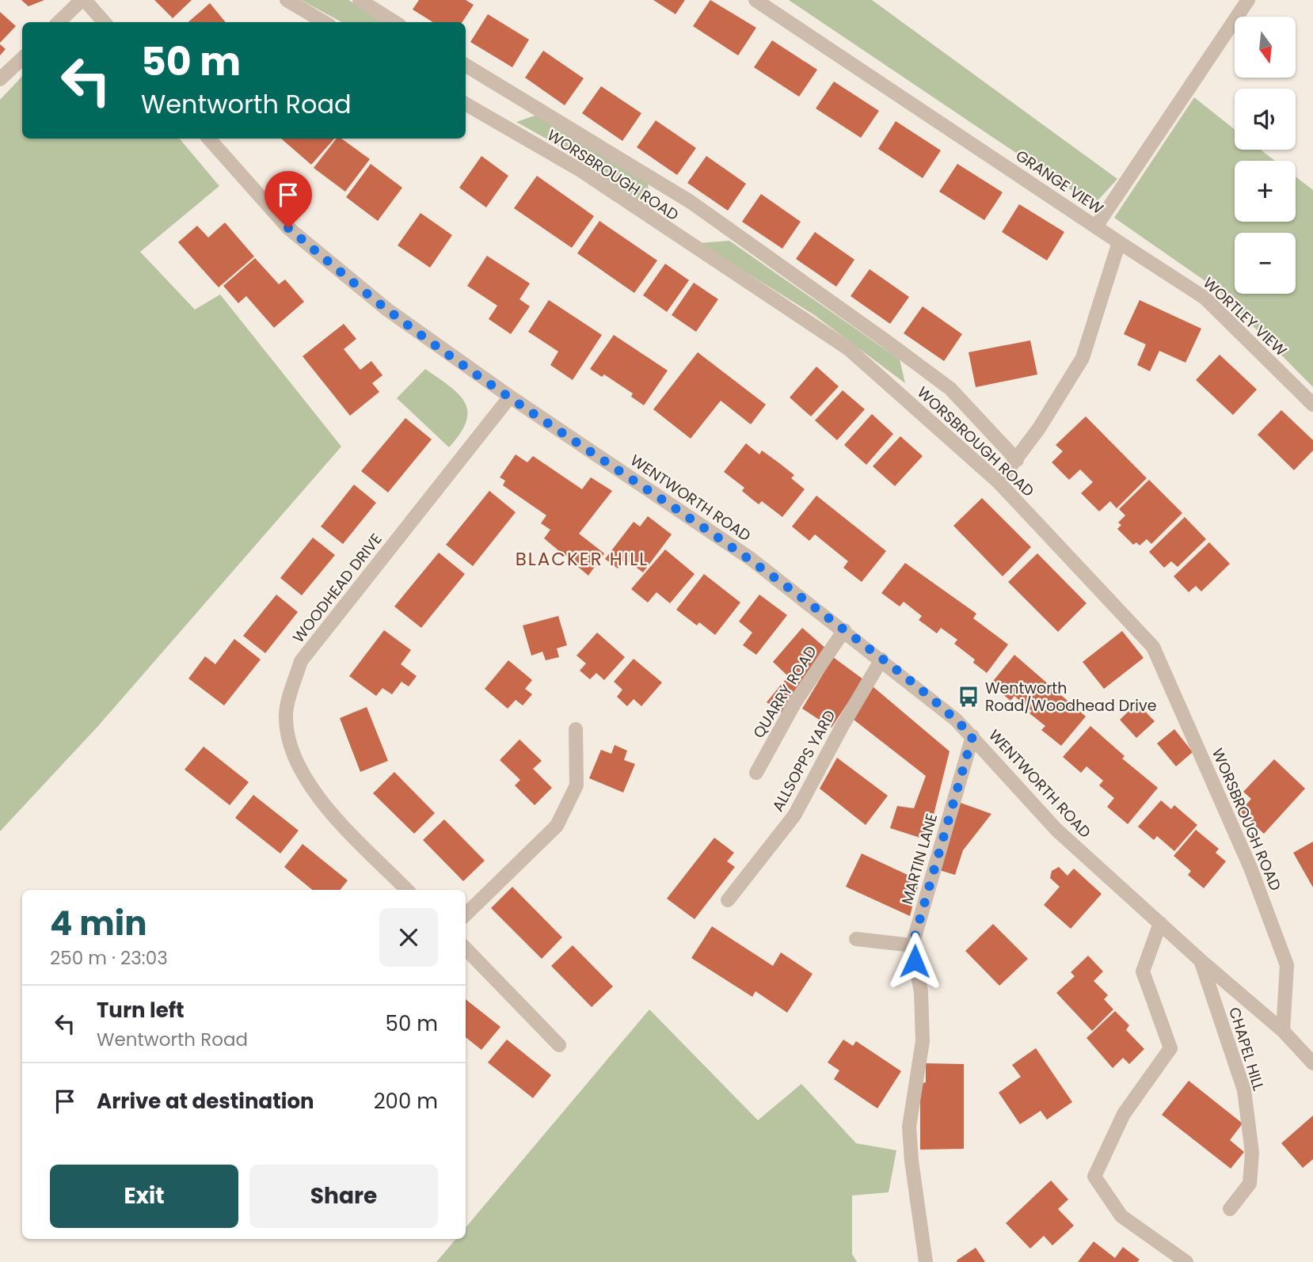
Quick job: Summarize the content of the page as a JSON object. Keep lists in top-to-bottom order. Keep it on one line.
{"streets":{"street":["WORSBROUGH ROAD","GRANGE VIEW","WORTLEY VIEW","WENTWORTH ROAD","WOODHEAD DRIVE","QUARRY ROAD","ALLSOPPS YARD","MARTIN LANE","CHAPEL HILL"]},"crossings":[["WORSBROUGH ROAD","WENTWORTH ROAD"],["GRANGE VIEW","WORTLEY VIEW"],["WENTWORTH ROAD","WOODHEAD DRIVE"],["WENTWORTH ROAD","QUARRY ROAD"],["WENTWORTH ROAD","ALLSOPPS YARD"],["WENTWORTH ROAD","MARTIN LANE"],["WENTWORTH ROAD","CHAPEL HILL"]],"districts":["BLACKER HILL"],"places":{"bus stop":["Wentworth Road/Woodhead Drive"]},"north":"bottom","page":{"map_buttons":["+","−"],"turn":["50 m","Wentworth Road"],"heading":["4 min","250 m · 23:03"],"list":[{"name":"Turn left","note":"Wentworth Road","value":"50 m"},{"name":"Arrive at destination","value":"200 m"}],"buttons":["Exit","Share"]}}
